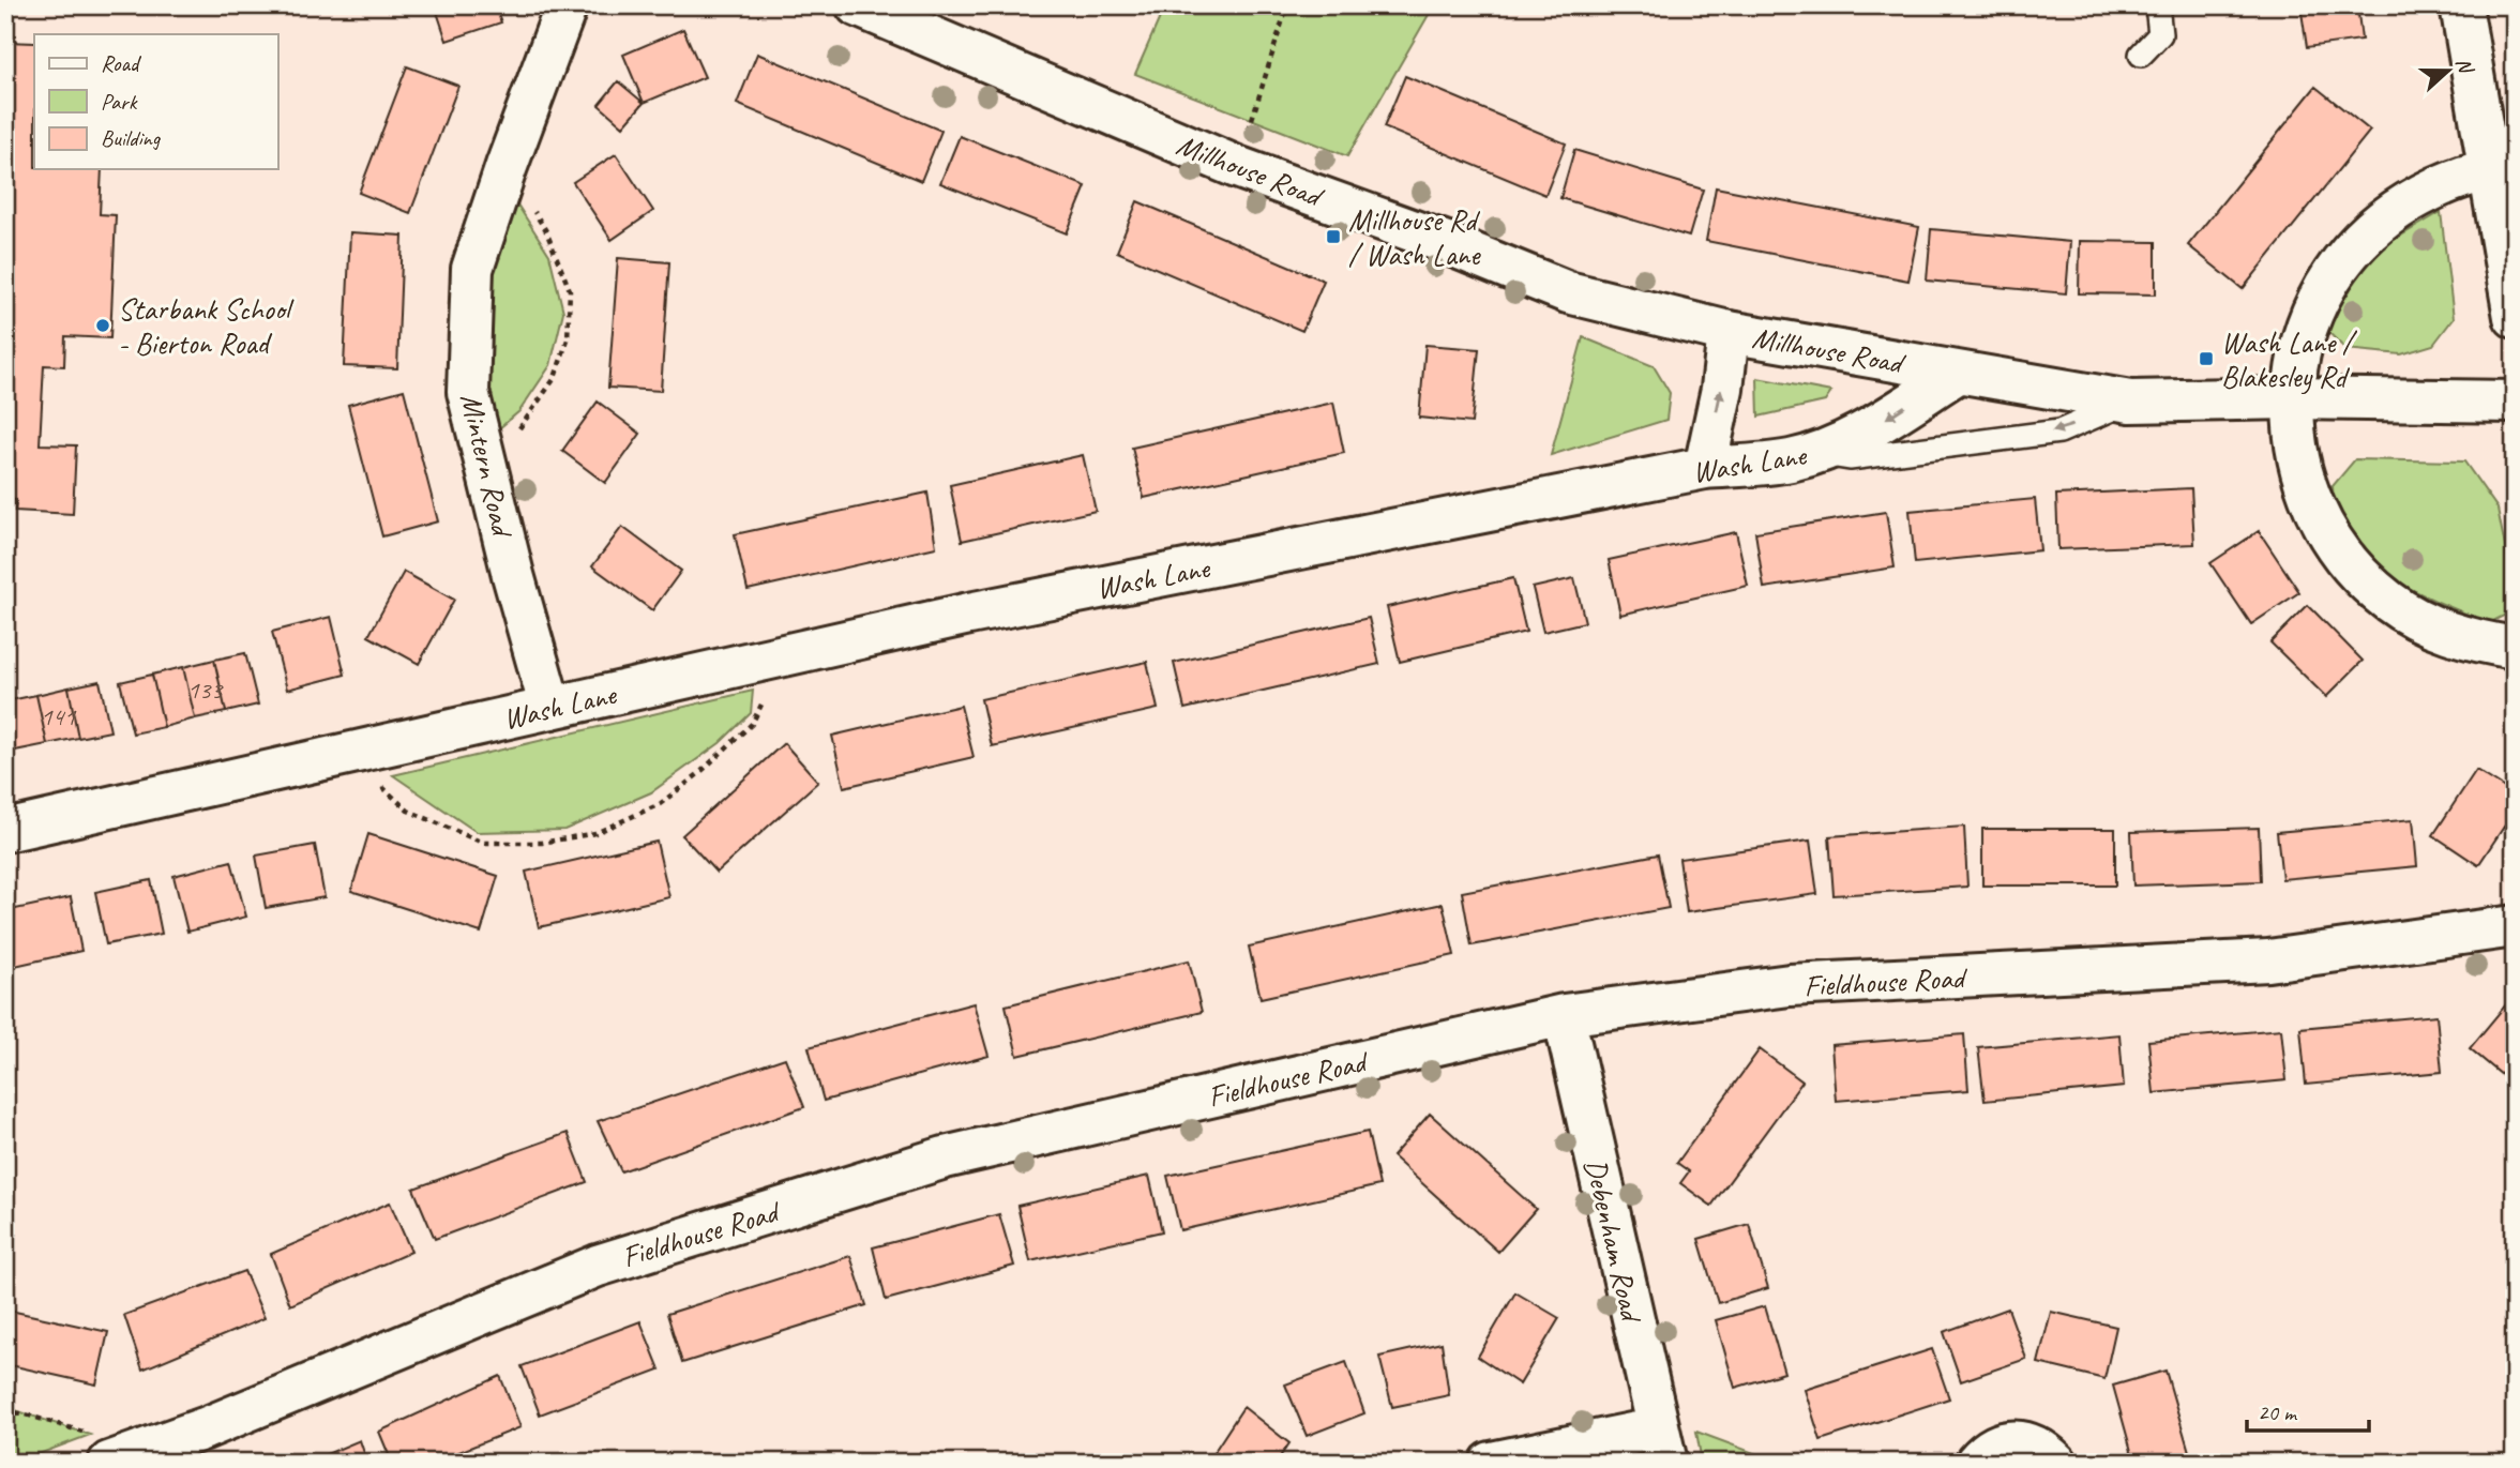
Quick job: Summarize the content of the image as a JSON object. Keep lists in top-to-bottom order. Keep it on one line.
{"streets":{"street":["Millhouse Road","Wash Lane","Mintern Road","Fieldhouse Road","Debenham Road"]},"crossings":[["Millhouse Road","Wash Lane"],["Wash Lane","Mintern Road"],["Fieldhouse Road","Debenham Road"]],"places":{"transit":["Millhouse Rd / Wash Lane","Wash Lane / Blakesley Rd"],"other":["Starbank School - Bierton Road"]},"house_numbers":["133","141"],"legend":["Road","Park","Building"],"scale_bar":"20 m","north":"right"}
